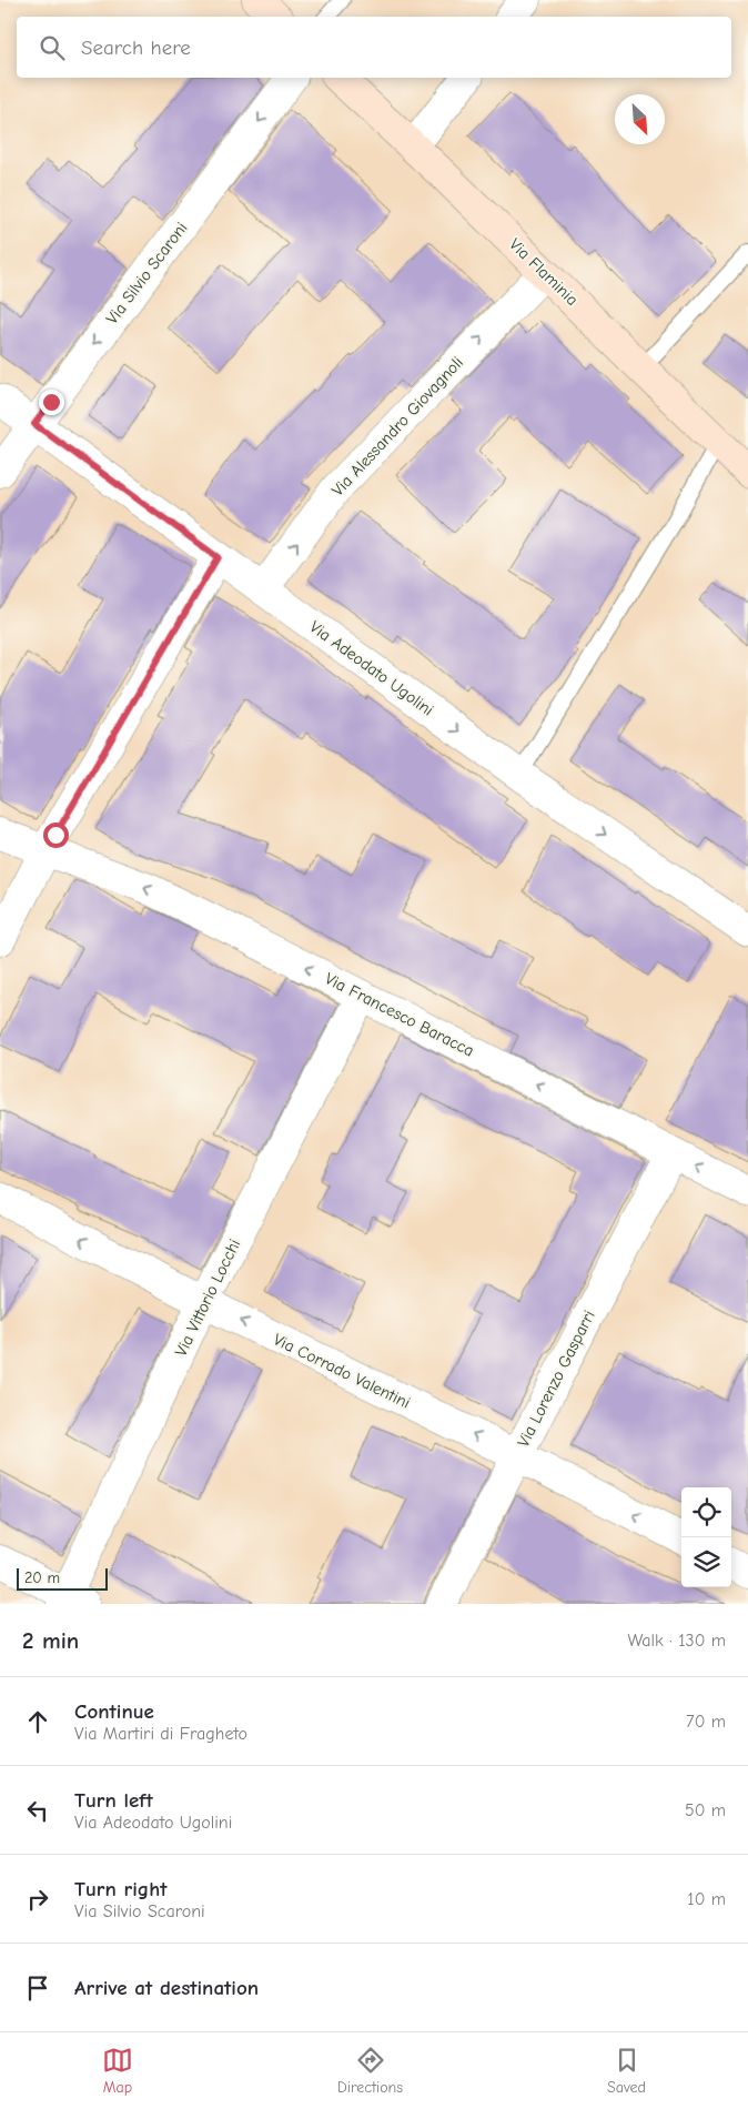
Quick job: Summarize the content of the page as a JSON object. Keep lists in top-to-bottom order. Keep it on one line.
{"streets":{"street":["Via Flaminia","Via Silvio Scaroni","Via Alessandro Giovagnoli","Via Adeodato Ugolini","Via Francesco Baracca","Via Vittorio Locchi","Via Corrado Valentini","Via Lorenzo Gasparri"]},"crossings":[["Via Flaminia","Via Alessandro Giovagnoli"],["Via Silvio Scaroni","Via Adeodato Ugolini"],["Via Alessandro Giovagnoli","Via Adeodato Ugolini"],["Via Francesco Baracca","Via Vittorio Locchi"],["Via Francesco Baracca","Via Lorenzo Gasparri"],["Via Vittorio Locchi","Via Corrado Valentini"],["Via Corrado Valentini","Via Lorenzo Gasparri"]],"one_way":["Via Silvio Scaroni","Via Alessandro Giovagnoli","Via Adeodato Ugolini","Via Francesco Baracca","Via Corrado Valentini"],"scale_bar":"20 m","north":"bottom right","page":{"search":"Search here","scale":"20 m","heading":["2 min","Walk · 130 m"],"list":[["Continue","Via Martiri di Fragheto","70 m"],["Turn left","Via Adeodato Ugolini","50 m"],["Turn right","Via Silvio Scaroni","10 m"],"Arrive at destination"],"nav":["Map","Directions","Saved"]}}
